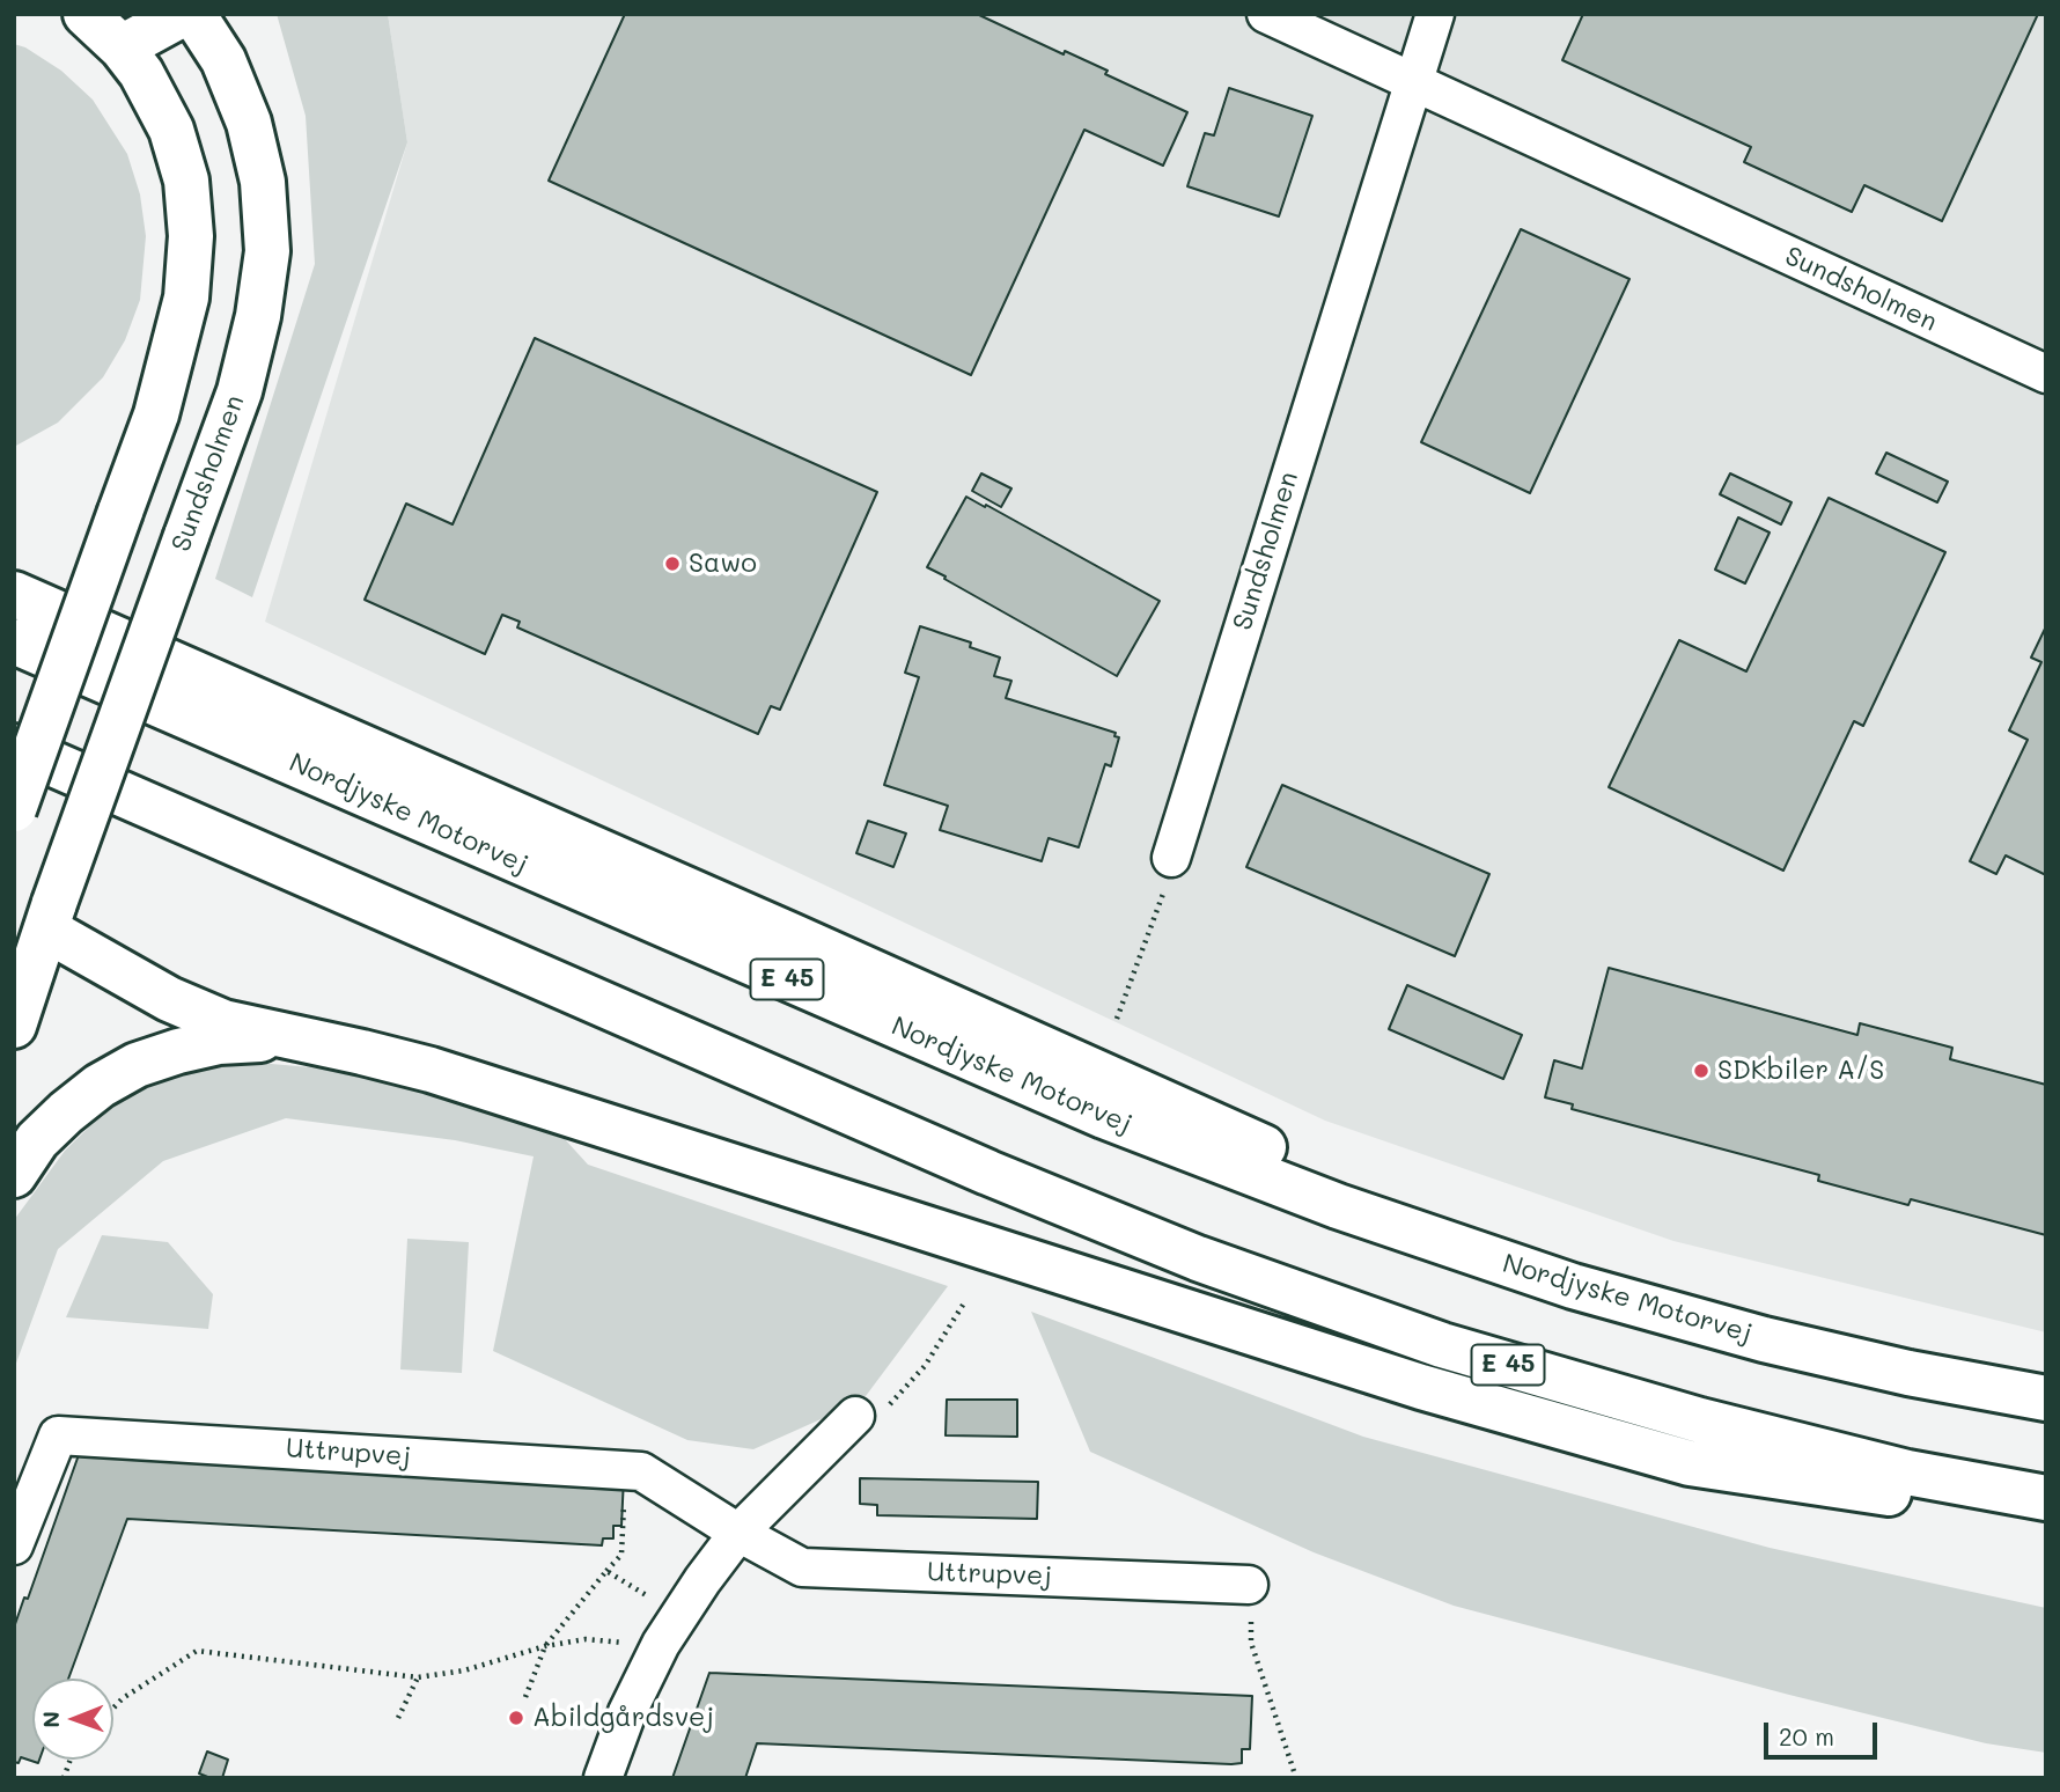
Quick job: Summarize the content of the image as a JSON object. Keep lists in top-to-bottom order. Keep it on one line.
{"streets":{"main road":["Sundsholmen","Nordjyske Motorvej","E 45"],"street":["Uttrupvej"]},"places":["Sawo","SDKbiler A/S","Abildgårdsvej"],"scale_bar":"20 m","north":"left"}
